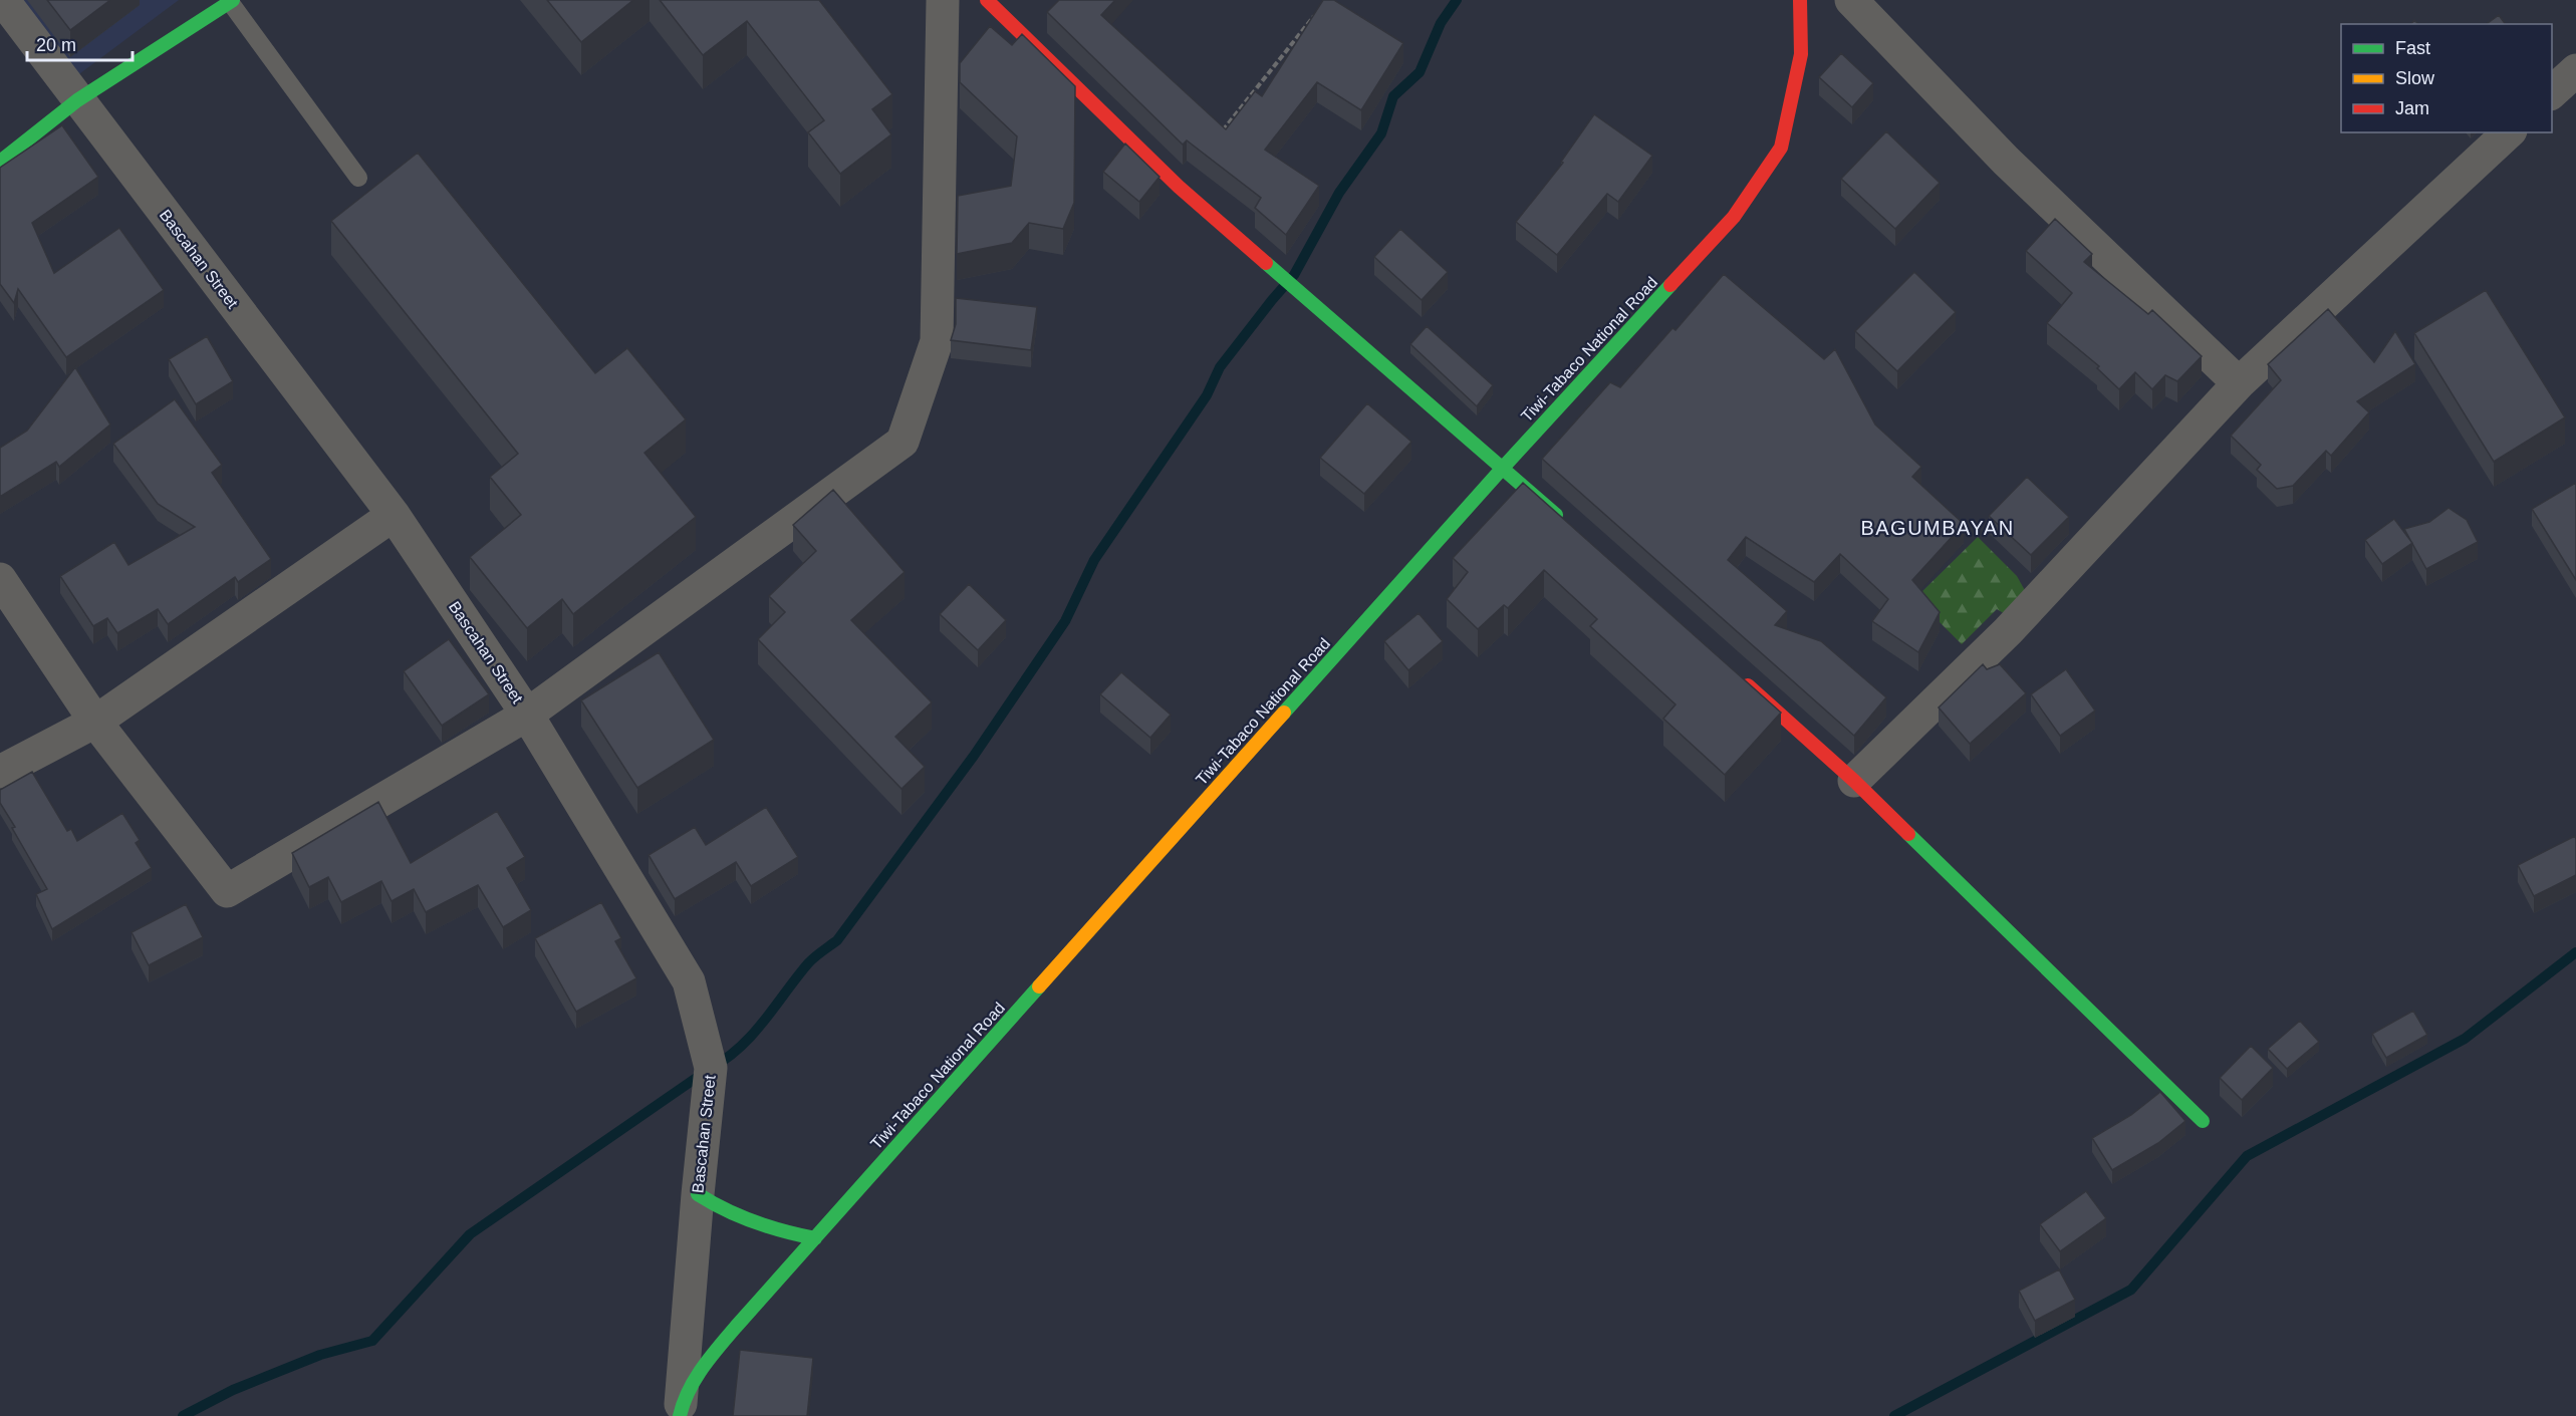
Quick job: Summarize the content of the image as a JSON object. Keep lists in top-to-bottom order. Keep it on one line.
{"streets":{"main road":["Tiwi-Tabaco National Road"],"street":["Bascahan Street"]},"crossings":[["Bascahan Street","Tiwi-Tabaco National Road"]],"districts":["BAGUMBAYAN"],"legend":["Fast","Slow","Jam"],"scale_bar":"20 m"}
